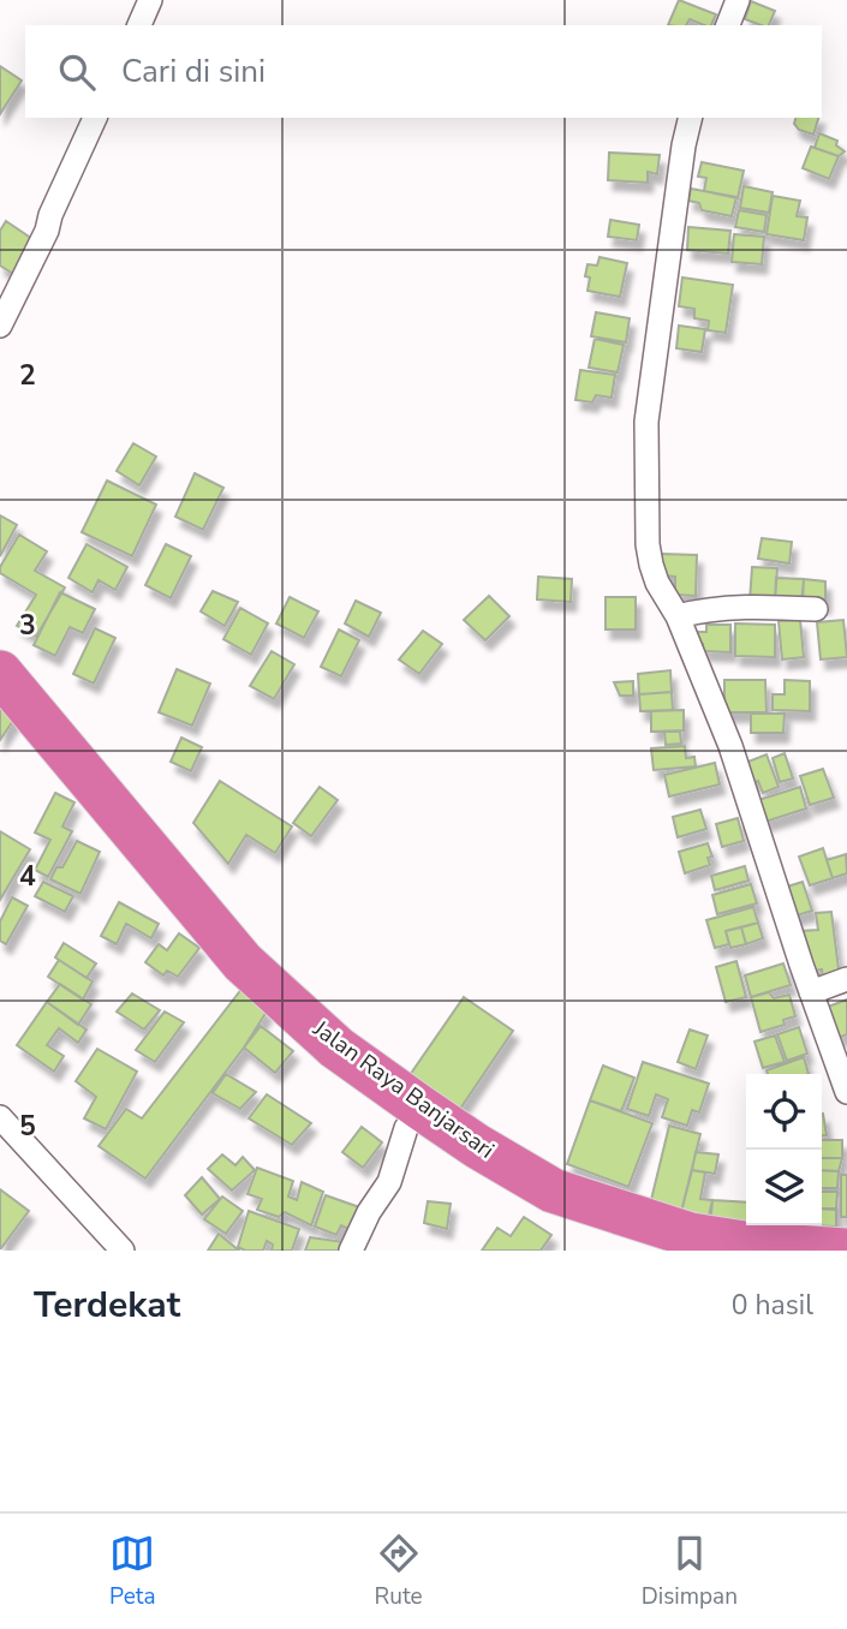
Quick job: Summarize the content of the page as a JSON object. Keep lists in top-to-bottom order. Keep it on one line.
{"streets":{"highway":["Jalan Raya Banjarsari"]},"page":{"search":"Cari di sini","heading":["Terdekat","0 hasil"],"nav":["Peta","Rute","Disimpan"]},"grid":{"rows":["2","3","4","5"]}}
